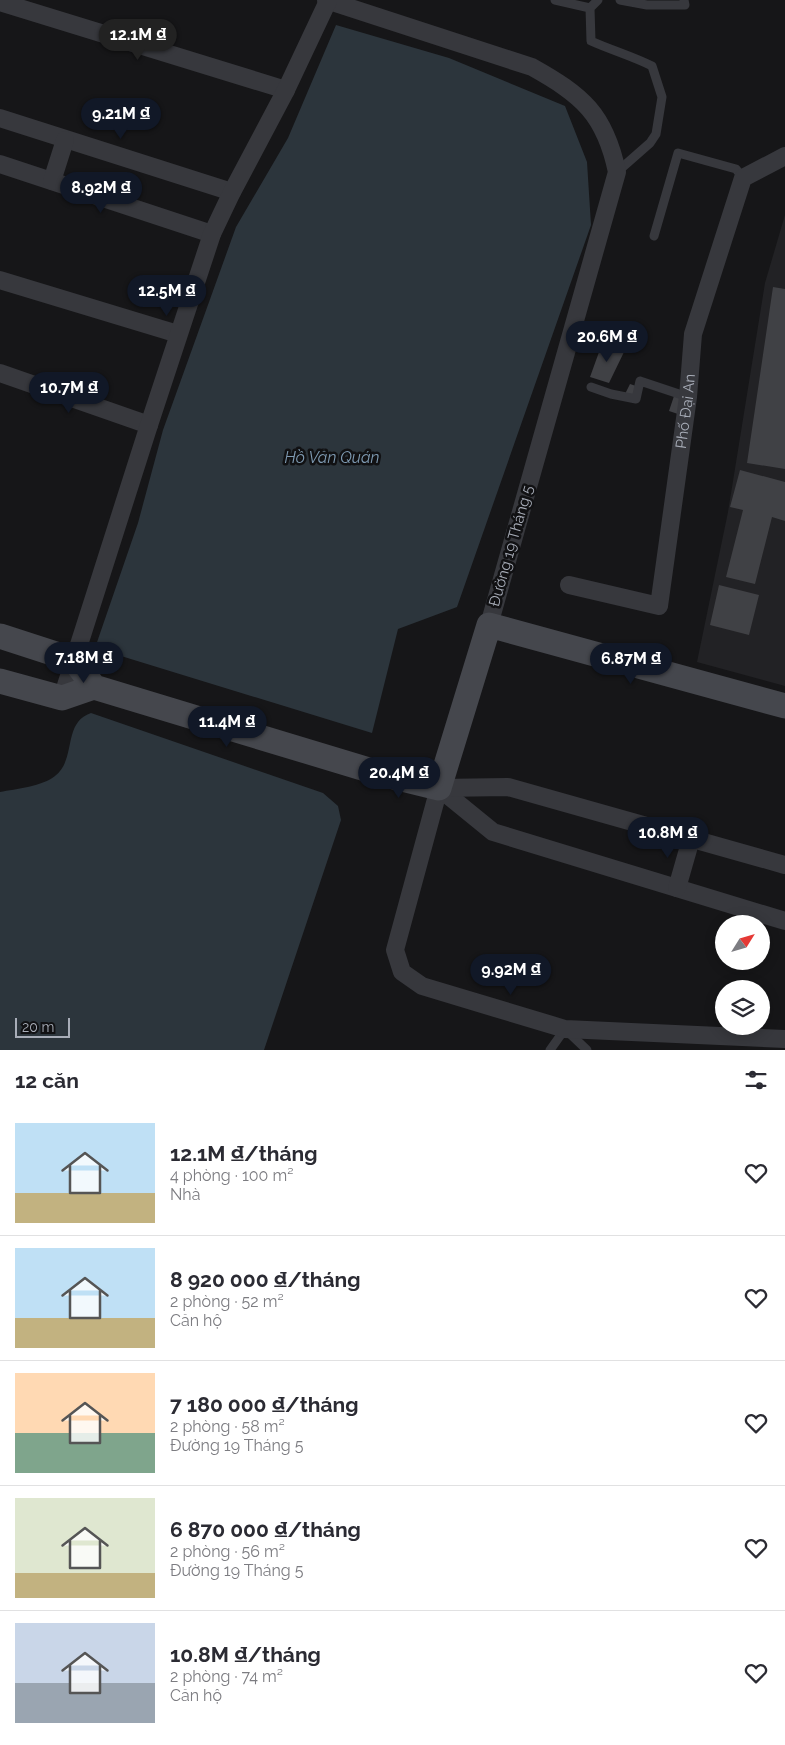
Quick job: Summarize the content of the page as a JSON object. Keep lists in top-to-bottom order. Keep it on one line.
{"streets":{"street":["Phố Đại An","Đường 19 Tháng 5"]},"water":["Hồ Văn Quán"],"scale_bar":"20 m","north":"top right","page":{"price":["12.1M ₫","9.21M ₫","8.92M ₫","12.5M ₫","20.6M ₫","10.7M ₫","7.18M ₫","6.87M ₫","11.4M ₫","20.4M ₫","10.8M ₫","9.92M ₫"],"scale":"20 m","heading":"12 căn","list":[{"name":"12.1M ₫/tháng","note":"4 phòng · 100 m² · Nhà"},{"name":"8 920 000 ₫/tháng","note":"2 phòng · 52 m² · Căn hộ"},{"name":"7 180 000 ₫/tháng","note":"2 phòng · 58 m² · Đường 19 Tháng 5"},{"name":"6 870 000 ₫/tháng","note":"2 phòng · 56 m² · Đường 19 Tháng 5"},{"name":"10.8M ₫/tháng","note":"2 phòng · 74 m² · Căn hộ"}]}}
